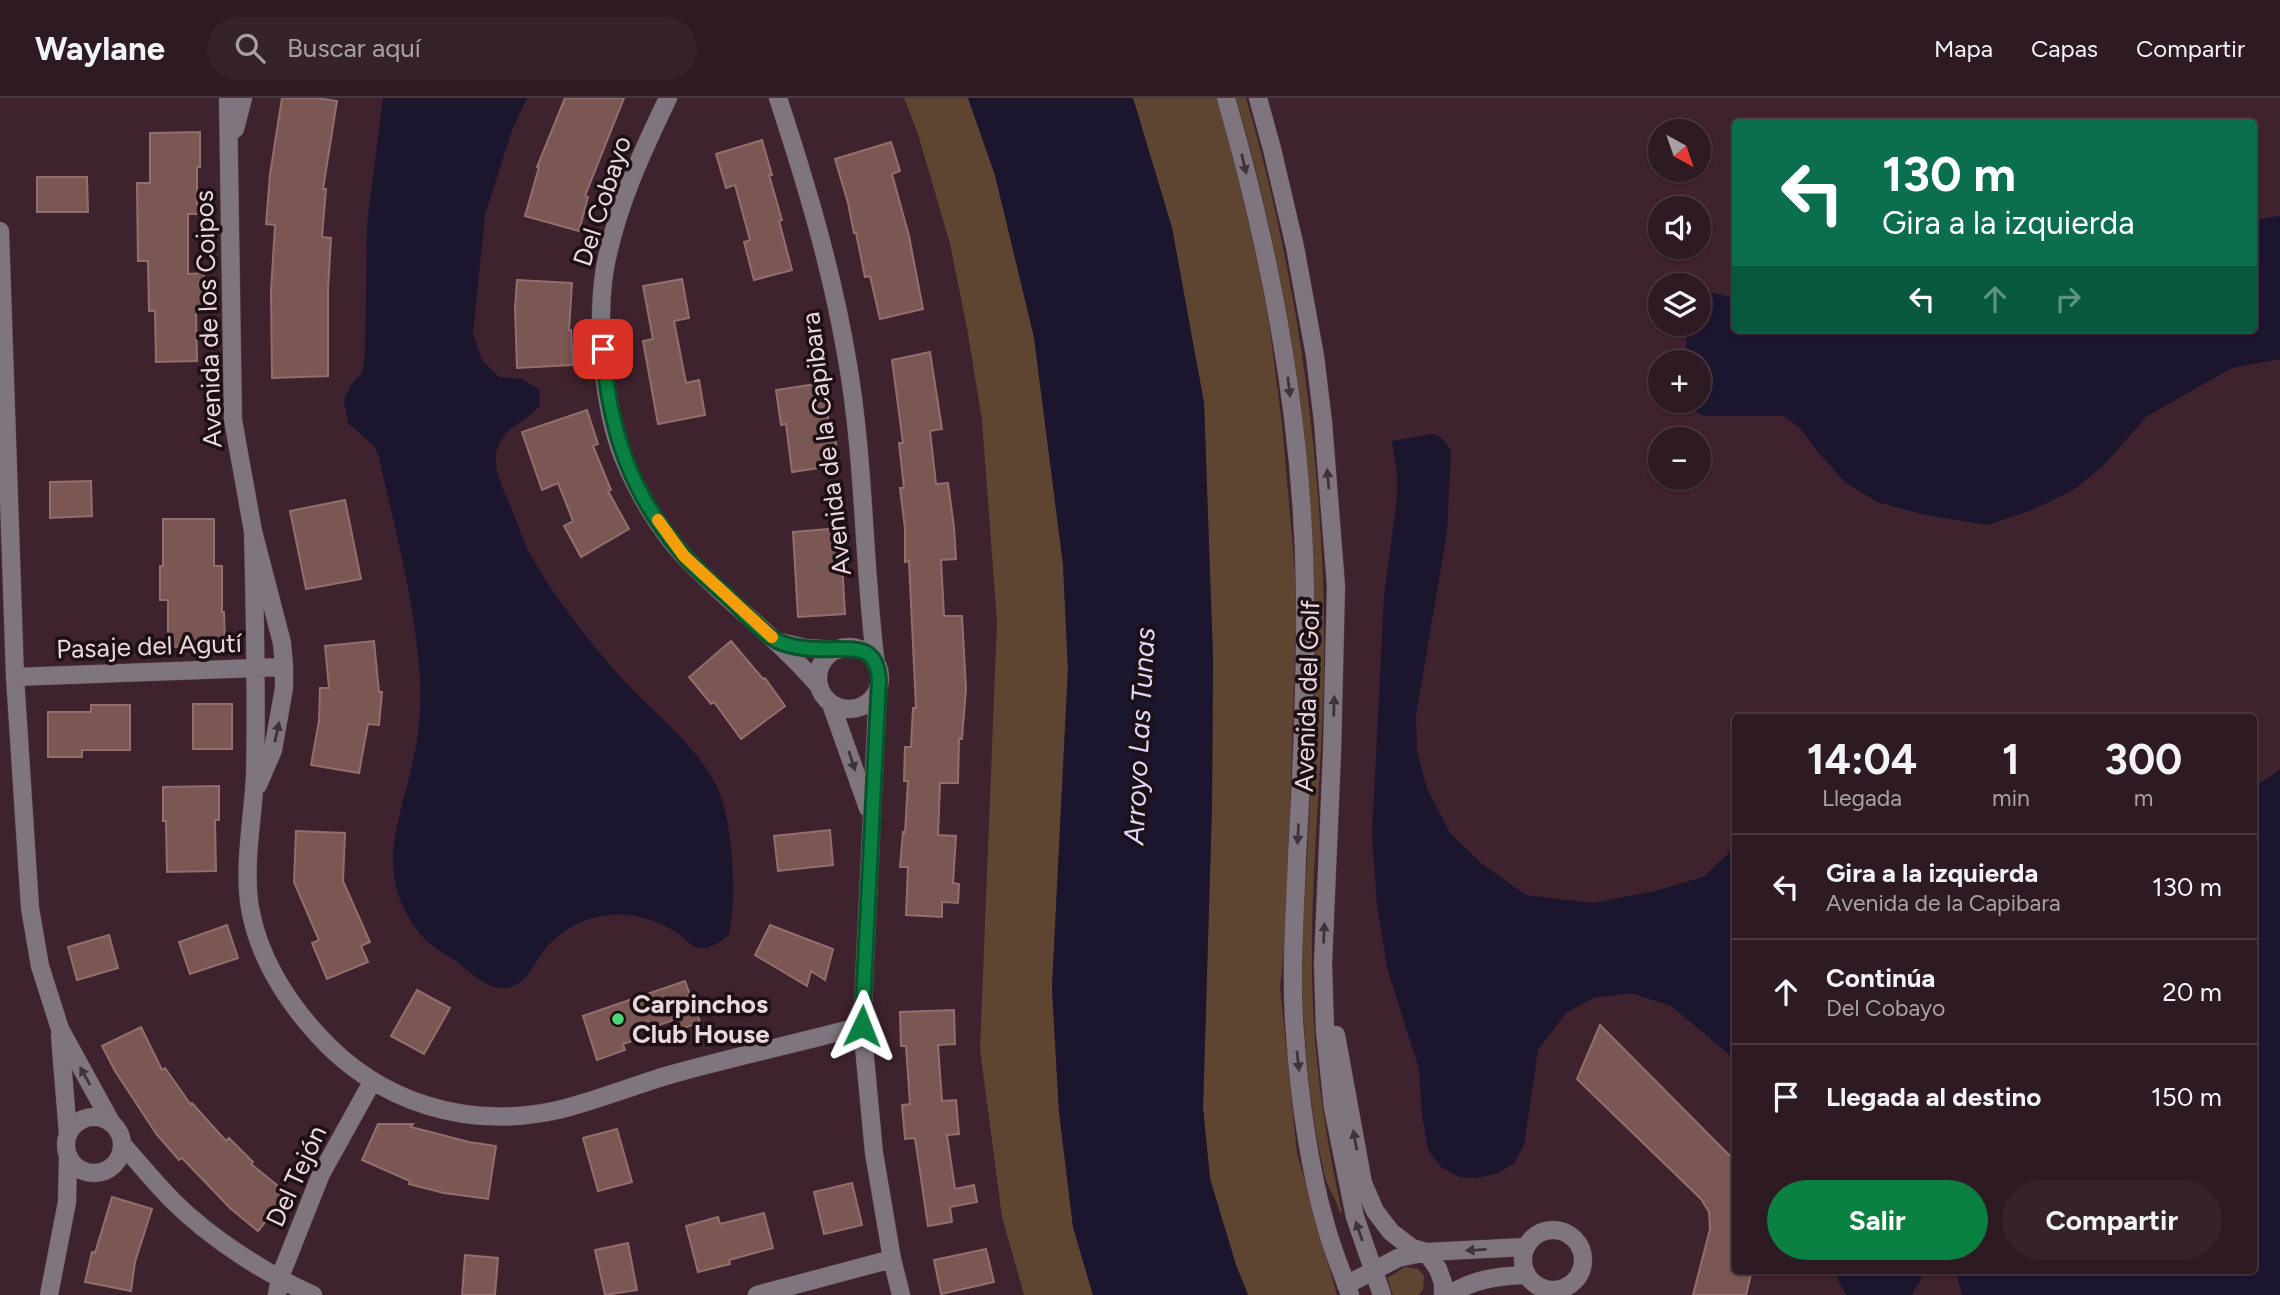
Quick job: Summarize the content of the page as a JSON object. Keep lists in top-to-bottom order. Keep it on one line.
{"streets":{"street":["Del Cobayo","Avenida de los Coipos","Avenida de la Capibara","Pasaje del Agutí","Avenida del Golf","Del Tejón"]},"crossings":[["Del Cobayo","Avenida de la Capibara"],["Avenida de los Coipos","Avenida de la Capibara"],["Avenida de los Coipos","Pasaje del Agutí"],["Avenida de los Coipos","Del Tejón"]],"water":["Arroyo Las Tunas"],"places":["Carpinchos Club House"],"north":"bottom right","page":{"header":"Waylane","search":"Buscar aquí","nav":["Mapa","Capas","Compartir"],"map_buttons":["+","−"],"turn":["130 m","Gira a la izquierda"],"eta":["14:04","Llegada","1","min","300","m"],"list":[{"name":"Gira a la izquierda","note":"Avenida de la Capibara","value":"130 m"},{"name":"Continúa","note":"Del Cobayo","value":"20 m"},{"name":"Llegada al destino","value":"150 m"}],"buttons":["Salir","Compartir"]}}
